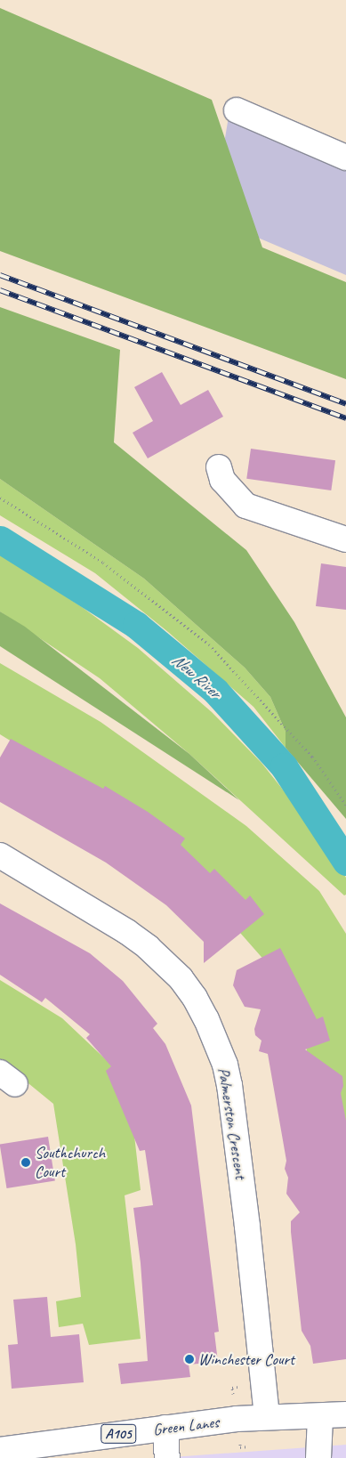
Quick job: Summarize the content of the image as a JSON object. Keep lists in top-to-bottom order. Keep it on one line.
{"streets":{"street":["Palmerston Crescent","Green Lanes","A105"]},"crossings":[["Palmerston Crescent","Green Lanes"]],"water":["New River"],"places":["Southchurch Court","Winchester Court"]}
